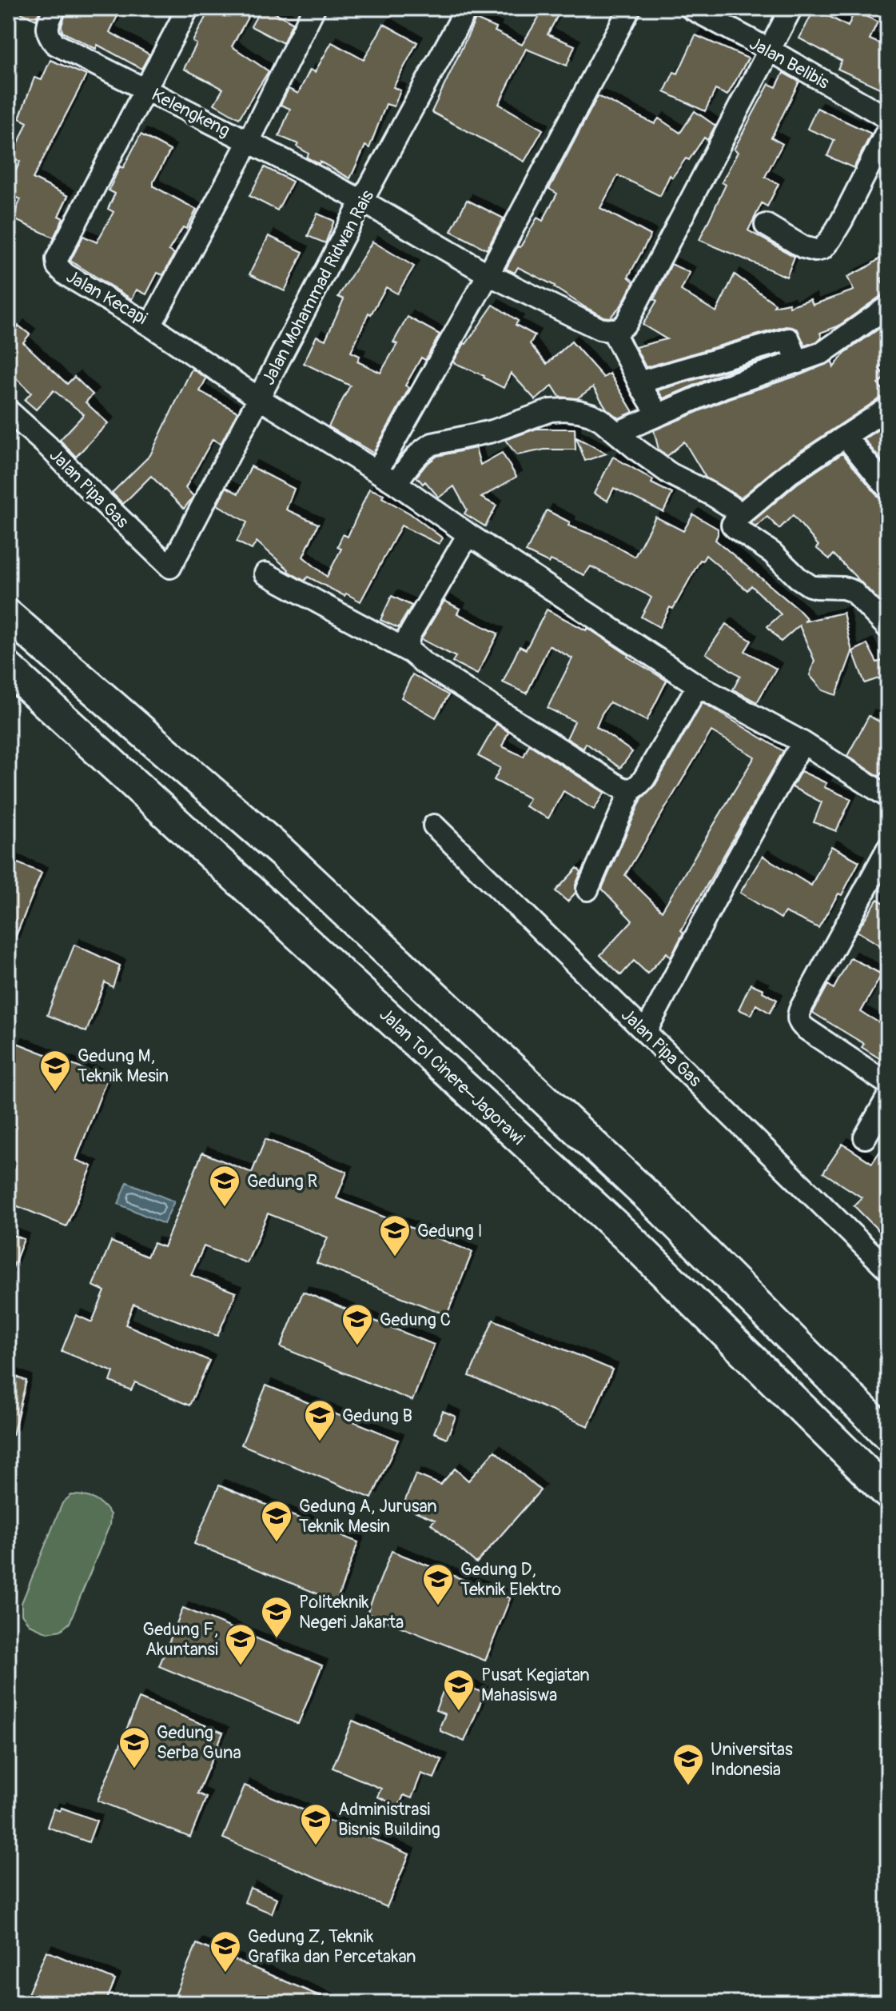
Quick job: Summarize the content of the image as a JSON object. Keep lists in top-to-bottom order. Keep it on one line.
{"streets":{"highway":["Jalan Tol Cinere–Jagorawi"],"street":["Jalan Belibis","Kelengkeng","Jalan Mohammad Ridwan Rais","Jalan Kecapi","Jalan Pipa Gas"]},"crossings":[["Kelengkeng","Jalan Mohammad Ridwan Rais"],["Kelengkeng","Jalan Kecapi"],["Jalan Mohammad Ridwan Rais","Jalan Pipa Gas"]],"places":{"school or university":["Gedung M, Teknik Mesin","Gedung R","Gedung I","Gedung C","Gedung B","Gedung A, Jurusan Teknik Mesin","Gedung D, Teknik Elektro","Politeknik Negeri Jakarta","Gedung F, Akuntansi","Pusat Kegiatan Mahasiswa","Gedung Serba Guna","Universitas Indonesia","Administrasi Bisnis Building","Gedung Z, Teknik Grafika dan Percetakan"]}}
